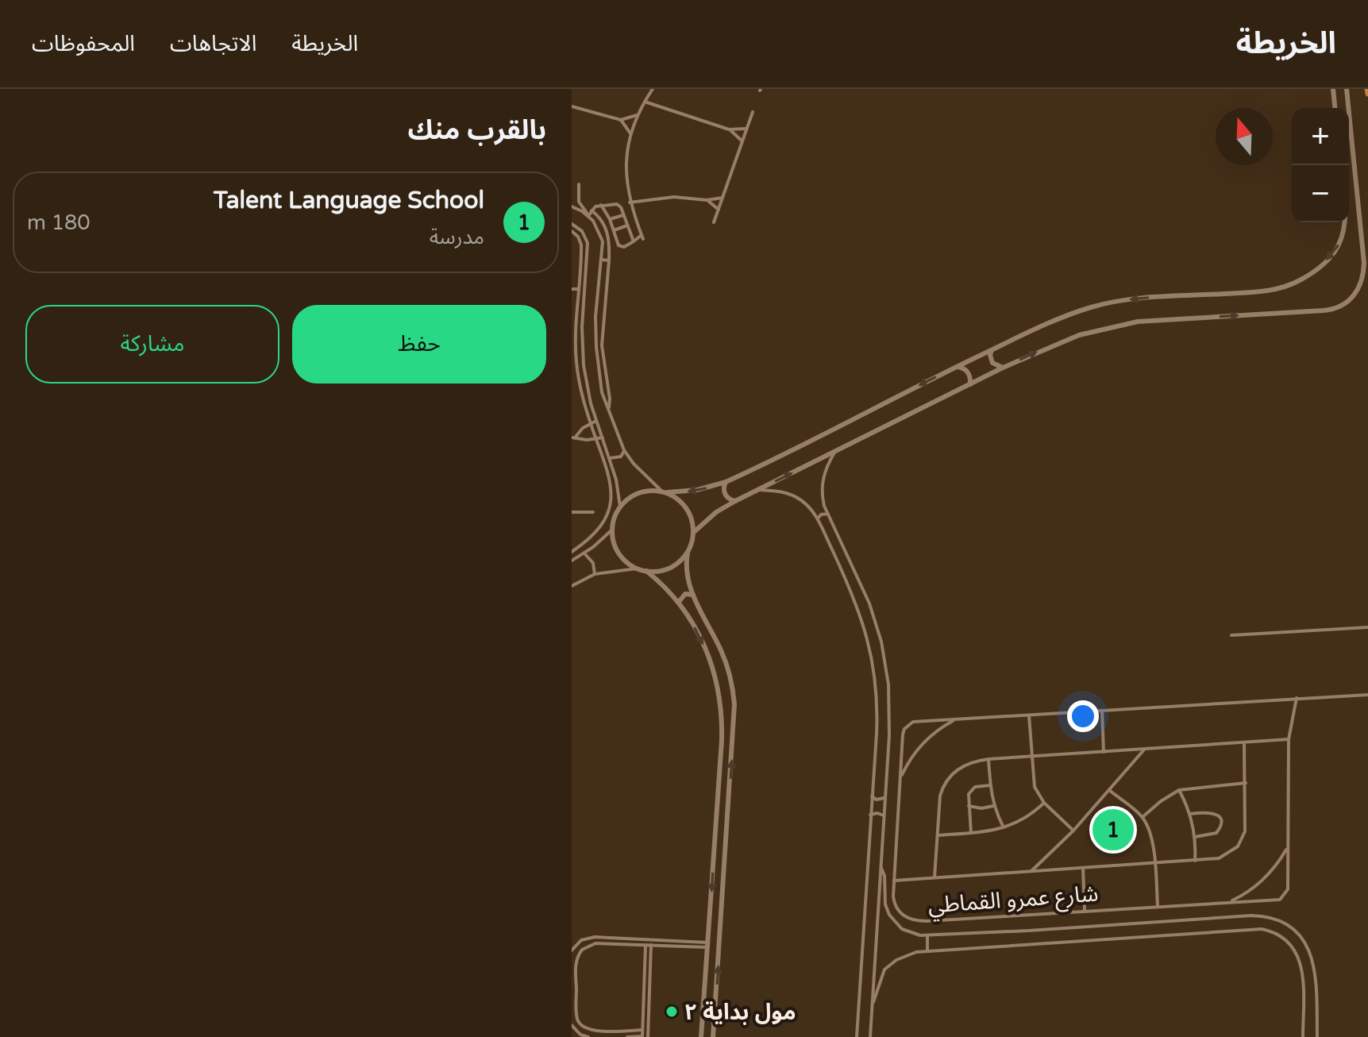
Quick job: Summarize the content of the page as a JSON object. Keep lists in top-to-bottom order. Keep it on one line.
{"streets":{"street":["شارع عمرو القماطي"]},"places":["مول بداية ۲"],"north":"top","page":{"header":"الخريطة","nav":["الخريطة","الاتجاهات","المحفوظات"],"heading":"بالقرب منك","map_buttons":["+","−"],"list":[{"mark":"1","name":"Talent Language School","note":"مدرسة","value":"180 m"}],"buttons":["حفظ","مشاركة"],"pins":"1"}}
